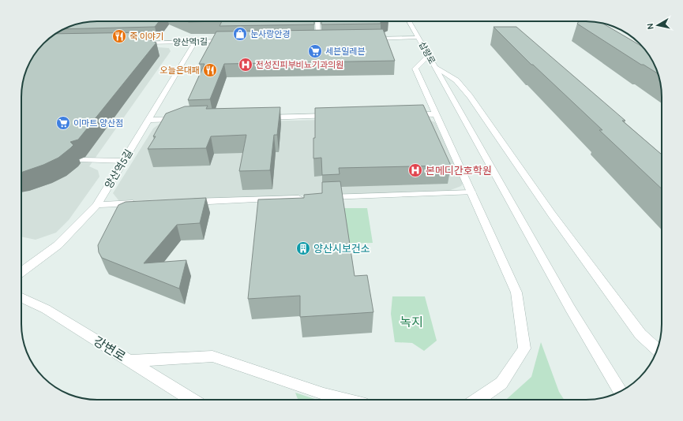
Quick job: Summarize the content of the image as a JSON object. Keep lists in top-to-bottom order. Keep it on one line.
{"streets":{"street":["양산역1길","삽량로","양산역5길","강변로"]},"crossings":[["양산역1길","양산역5길"]],"parks":["녹지"],"places":{"shop":["눈사랑안경"],"restaurant":["죽 이야기","오늘은대패"],"supermarket":["세븐일레븐","이마트 양산점"],"hospital":["전성진피부비뇨기과의원","본메디간호학원"],"building":["양산시보건소"]},"north":"left"}
